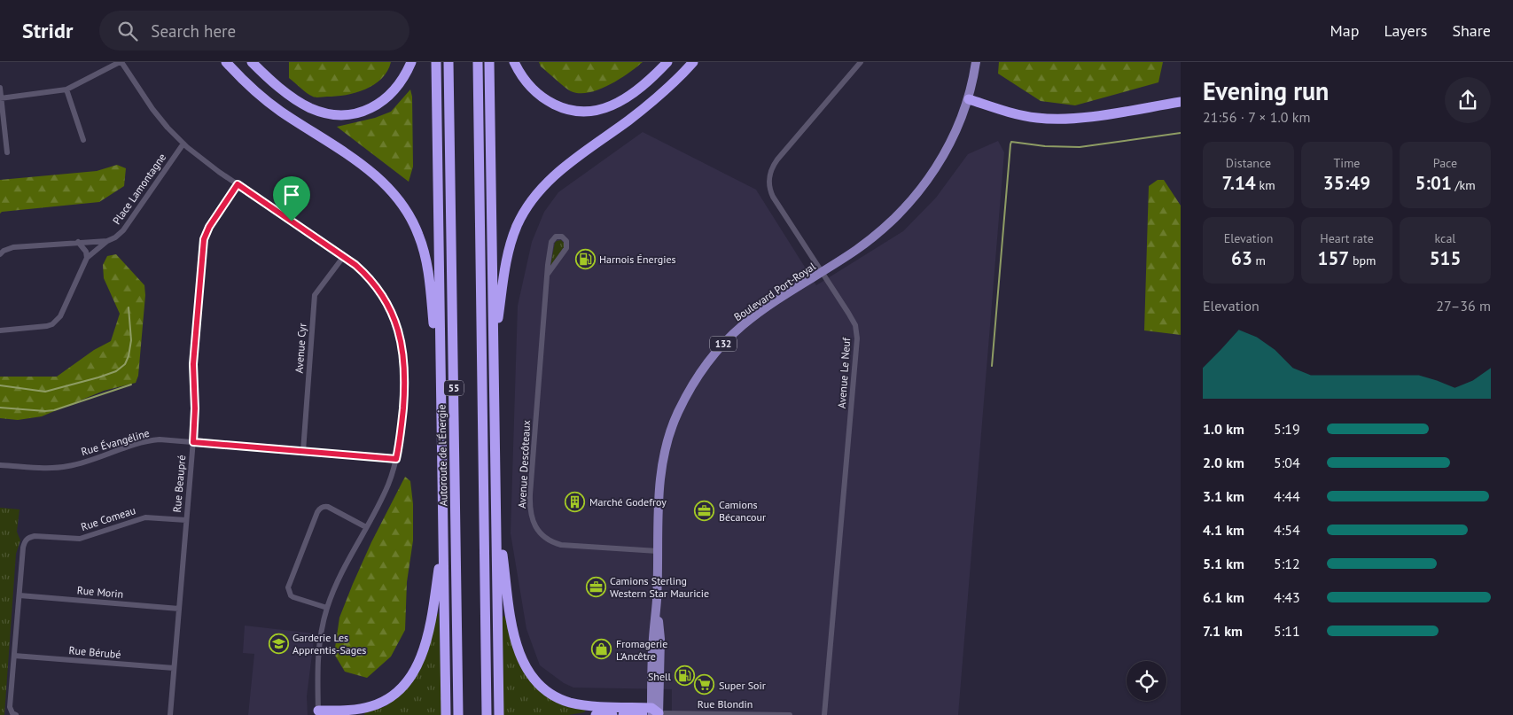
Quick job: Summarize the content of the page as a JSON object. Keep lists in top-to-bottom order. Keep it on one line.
{"streets":{"highway":["55","Autoroute de l'Énergie"],"main road":["Boulevard Port-Royal","132"],"street":["Place Lamontagne","Avenue Cyr","Avenue Le Neuf","Rue Évangéline","Avenue Descôteaux","Rue Beaupré","Rue Comeau","Rue Morin","Rue Bérubé","Rue Blondin"]},"crossings":[["Boulevard Port-Royal","Avenue Le Neuf"],["Boulevard Port-Royal","Avenue Descôteaux"],["Boulevard Port-Royal","Rue Blondin"],["Avenue Cyr","Rue Évangéline"],["Rue Évangéline","Rue Beaupré"],["Rue Beaupré","Rue Comeau"],["Rue Beaupré","Rue Morin"],["Rue Beaupré","Rue Bérubé"],["Rue Comeau","Rue Morin"],["Rue Comeau","Rue Bérubé"]],"places":{"fuel station":["Harnois Énergies","Shell"],"building":["Marché Godefroy"],"office":["Camions Bécancour","Camions Sterling Western Star Mauricie"],"school or university":["Garderie Les Apprentis-Sages"],"shop":["Fromagerie L'Ancêtre"],"supermarket":["Super Soir"]},"page":{"header":"Stridr","search":"Search here","nav":["Map","Layers","Share"],"heading":["Evening run","21:56 · 7 × 1.0 km"],"stats":[["Distance","7.14 km"],["Time","35:49"],["Pace","5:01 /km"],["Elevation","63 m"],["Heart rate","157 bpm"],["kcal","515"]],"chart":["Elevation","27–36 m"],"list":[{"name":"1.0 km","note":"5:19"},{"name":"2.0 km","note":"5:04"},{"name":"3.1 km","note":"4:44"},{"name":"4.1 km","note":"4:54"},{"name":"5.1 km","note":"5:12"},{"name":"6.1 km","note":"4:43"},{"name":"7.1 km","note":"5:11"}]}}
